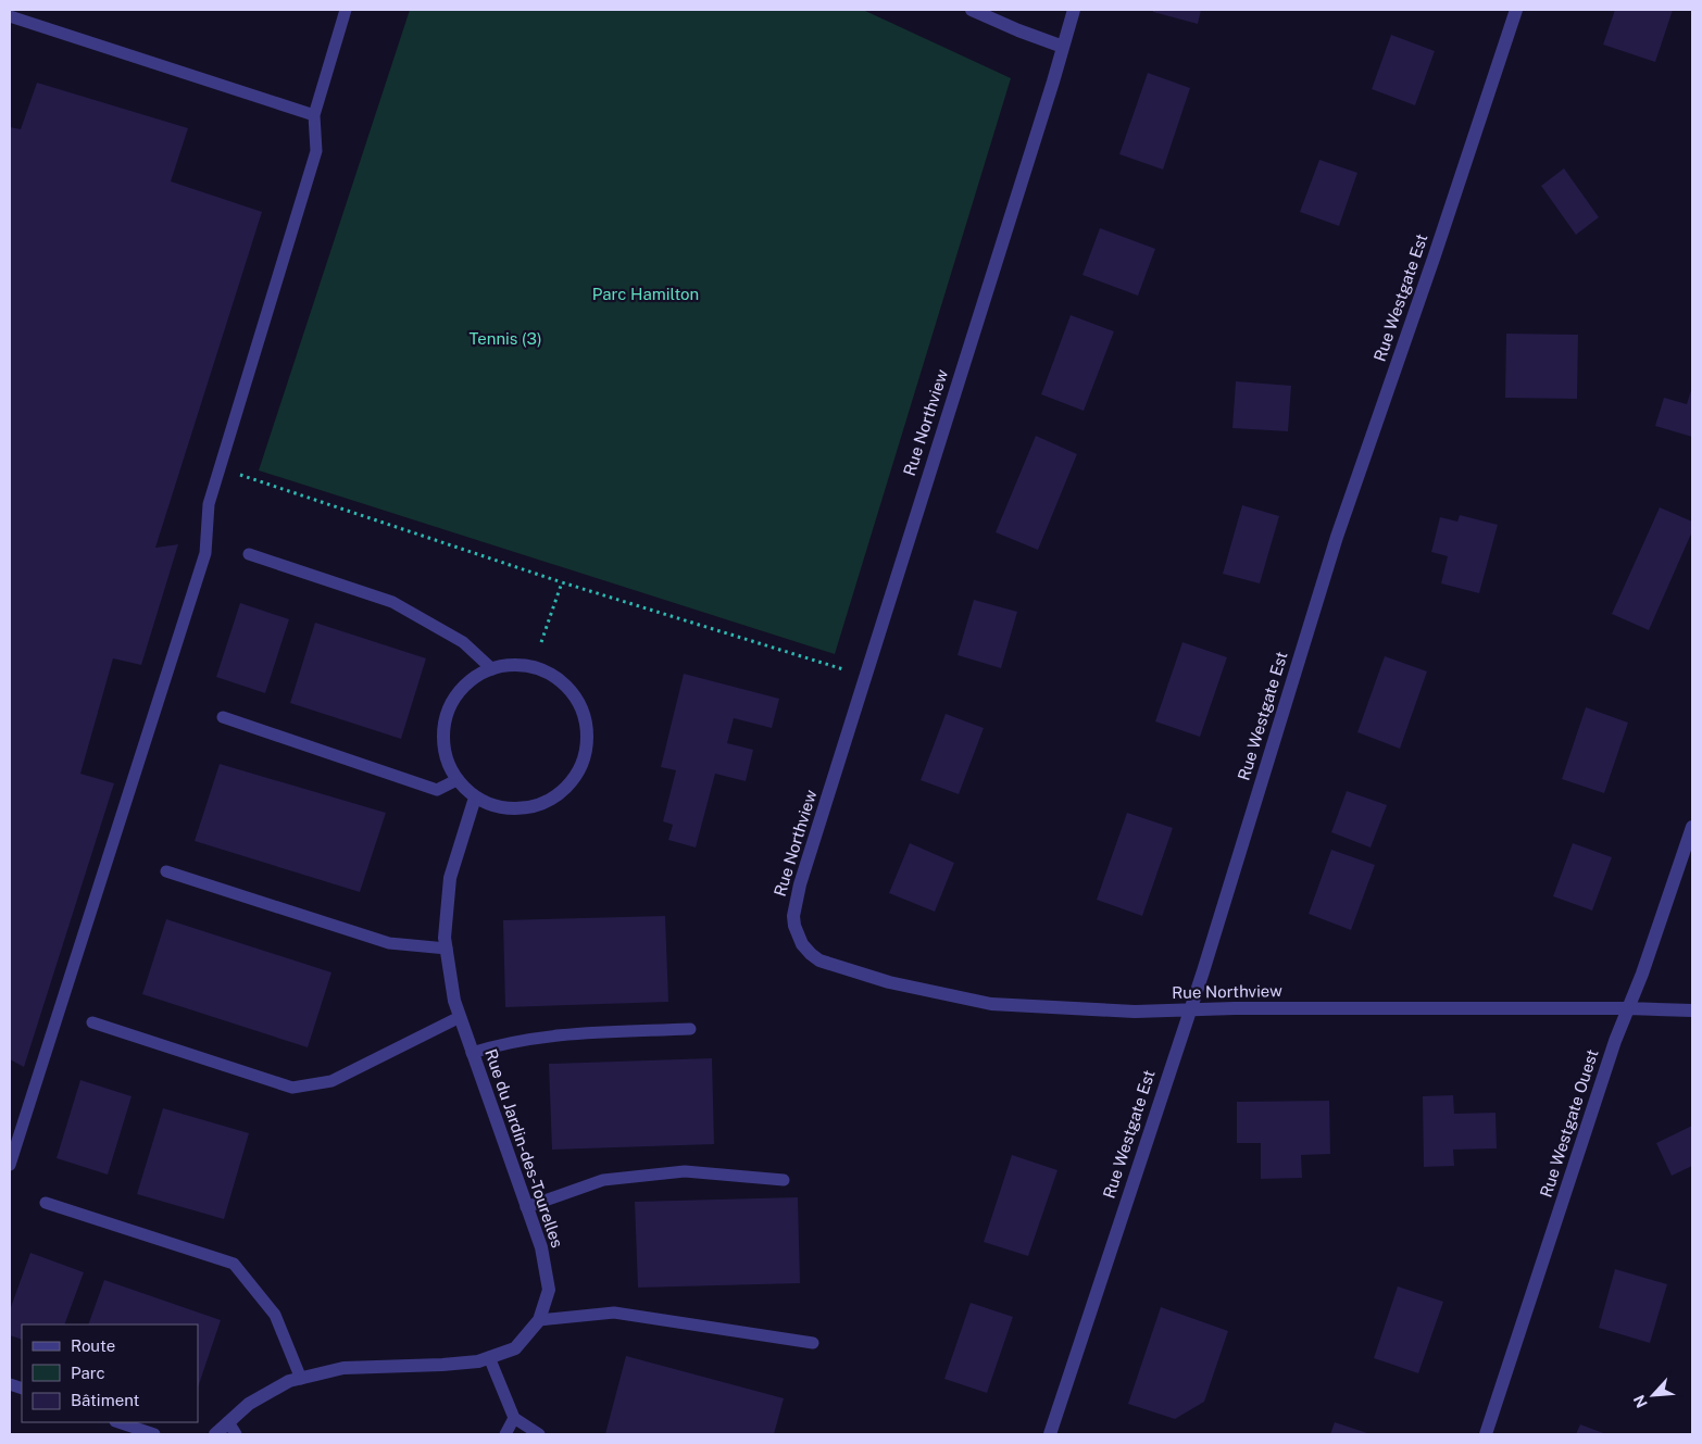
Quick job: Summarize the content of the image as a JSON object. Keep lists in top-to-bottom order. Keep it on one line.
{"streets":{"street":["Rue Westgate Est","Rue Northview","Rue Westgate Ouest","Rue du Jardin-des-Tourelles"]},"crossings":[["Rue Westgate Est","Rue Northview"],["Rue Northview","Rue Westgate Ouest"]],"parks":["Parc Hamilton","Tennis (3)"],"legend":["Route","Parc","Bâtiment"],"north":"bottom left"}
